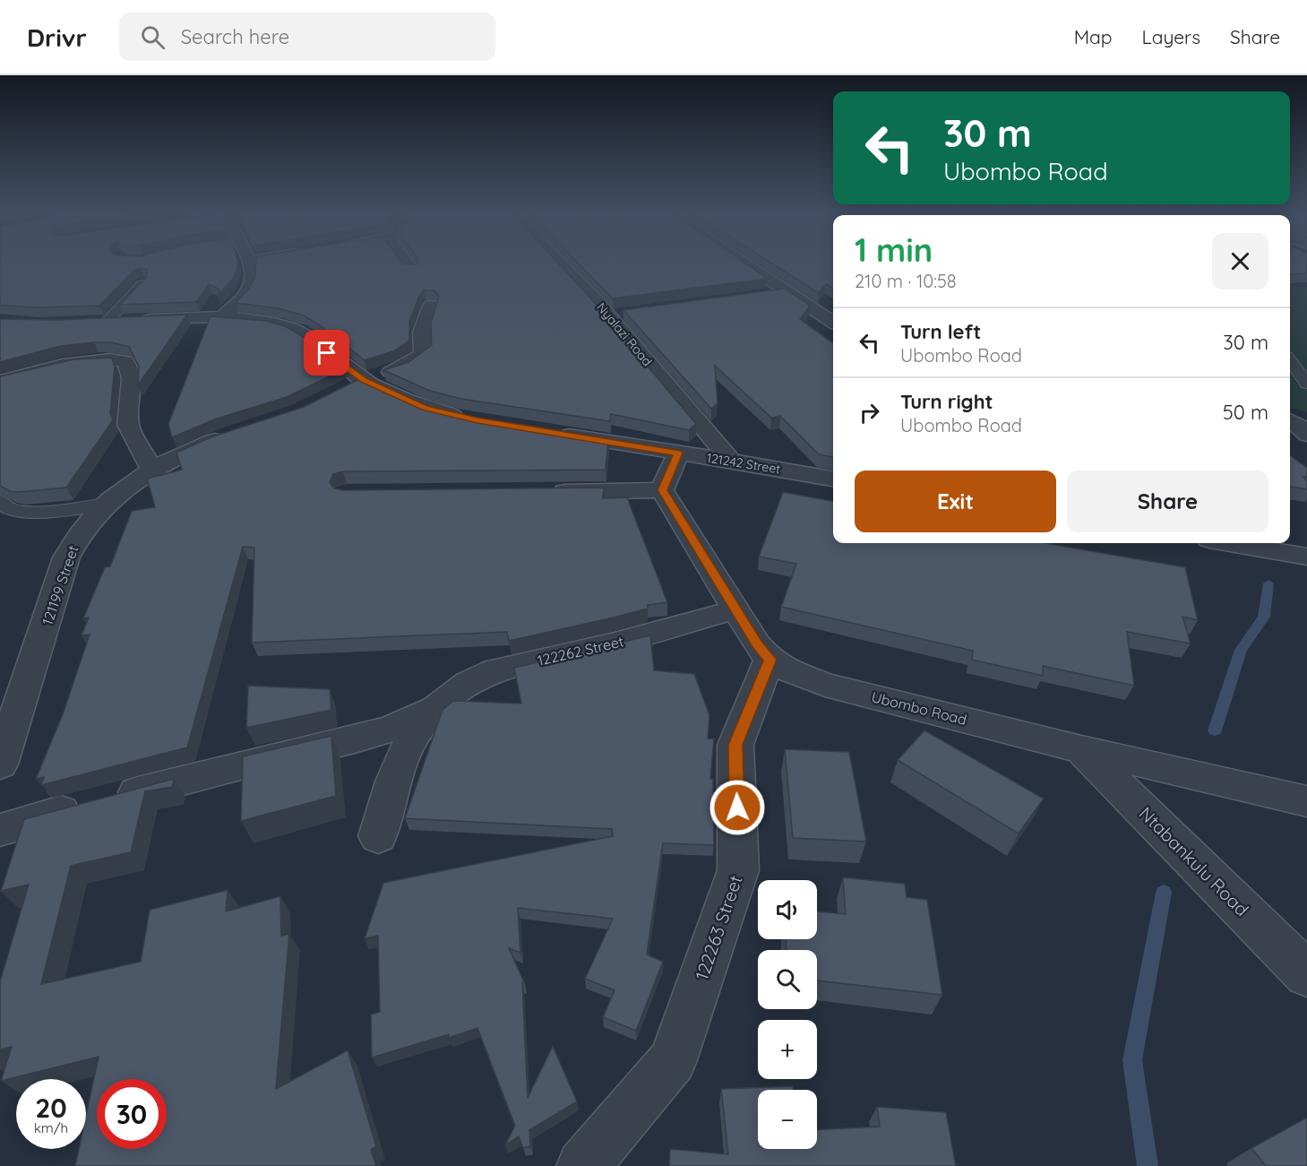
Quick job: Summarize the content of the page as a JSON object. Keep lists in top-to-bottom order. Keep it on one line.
{"streets":{"street":["Nyalazi Road","121242 Street","121199 Street","122262 Street","Ubombo Road","Ntabankulu Road","122263 Street"]},"crossings":[["Nyalazi Road","121242 Street"],["122262 Street","Ubombo Road"],["Ubombo Road","Ntabankulu Road"],["Ubombo Road","122263 Street"]],"page":{"header":"Drivr","search":"Search here","nav":["Map","Layers","Share"],"turn":["30 m","Ubombo Road"],"heading":["1 min","210 m · 10:58"],"list":[{"name":"Turn left","note":"Ubombo Road","value":"30 m"},{"name":"Turn right","note":"Ubombo Road","value":"50 m"}],"buttons":["Exit","Share"],"map_buttons":["+","−"],"speed":"20 km/h","limit":"30"}}
